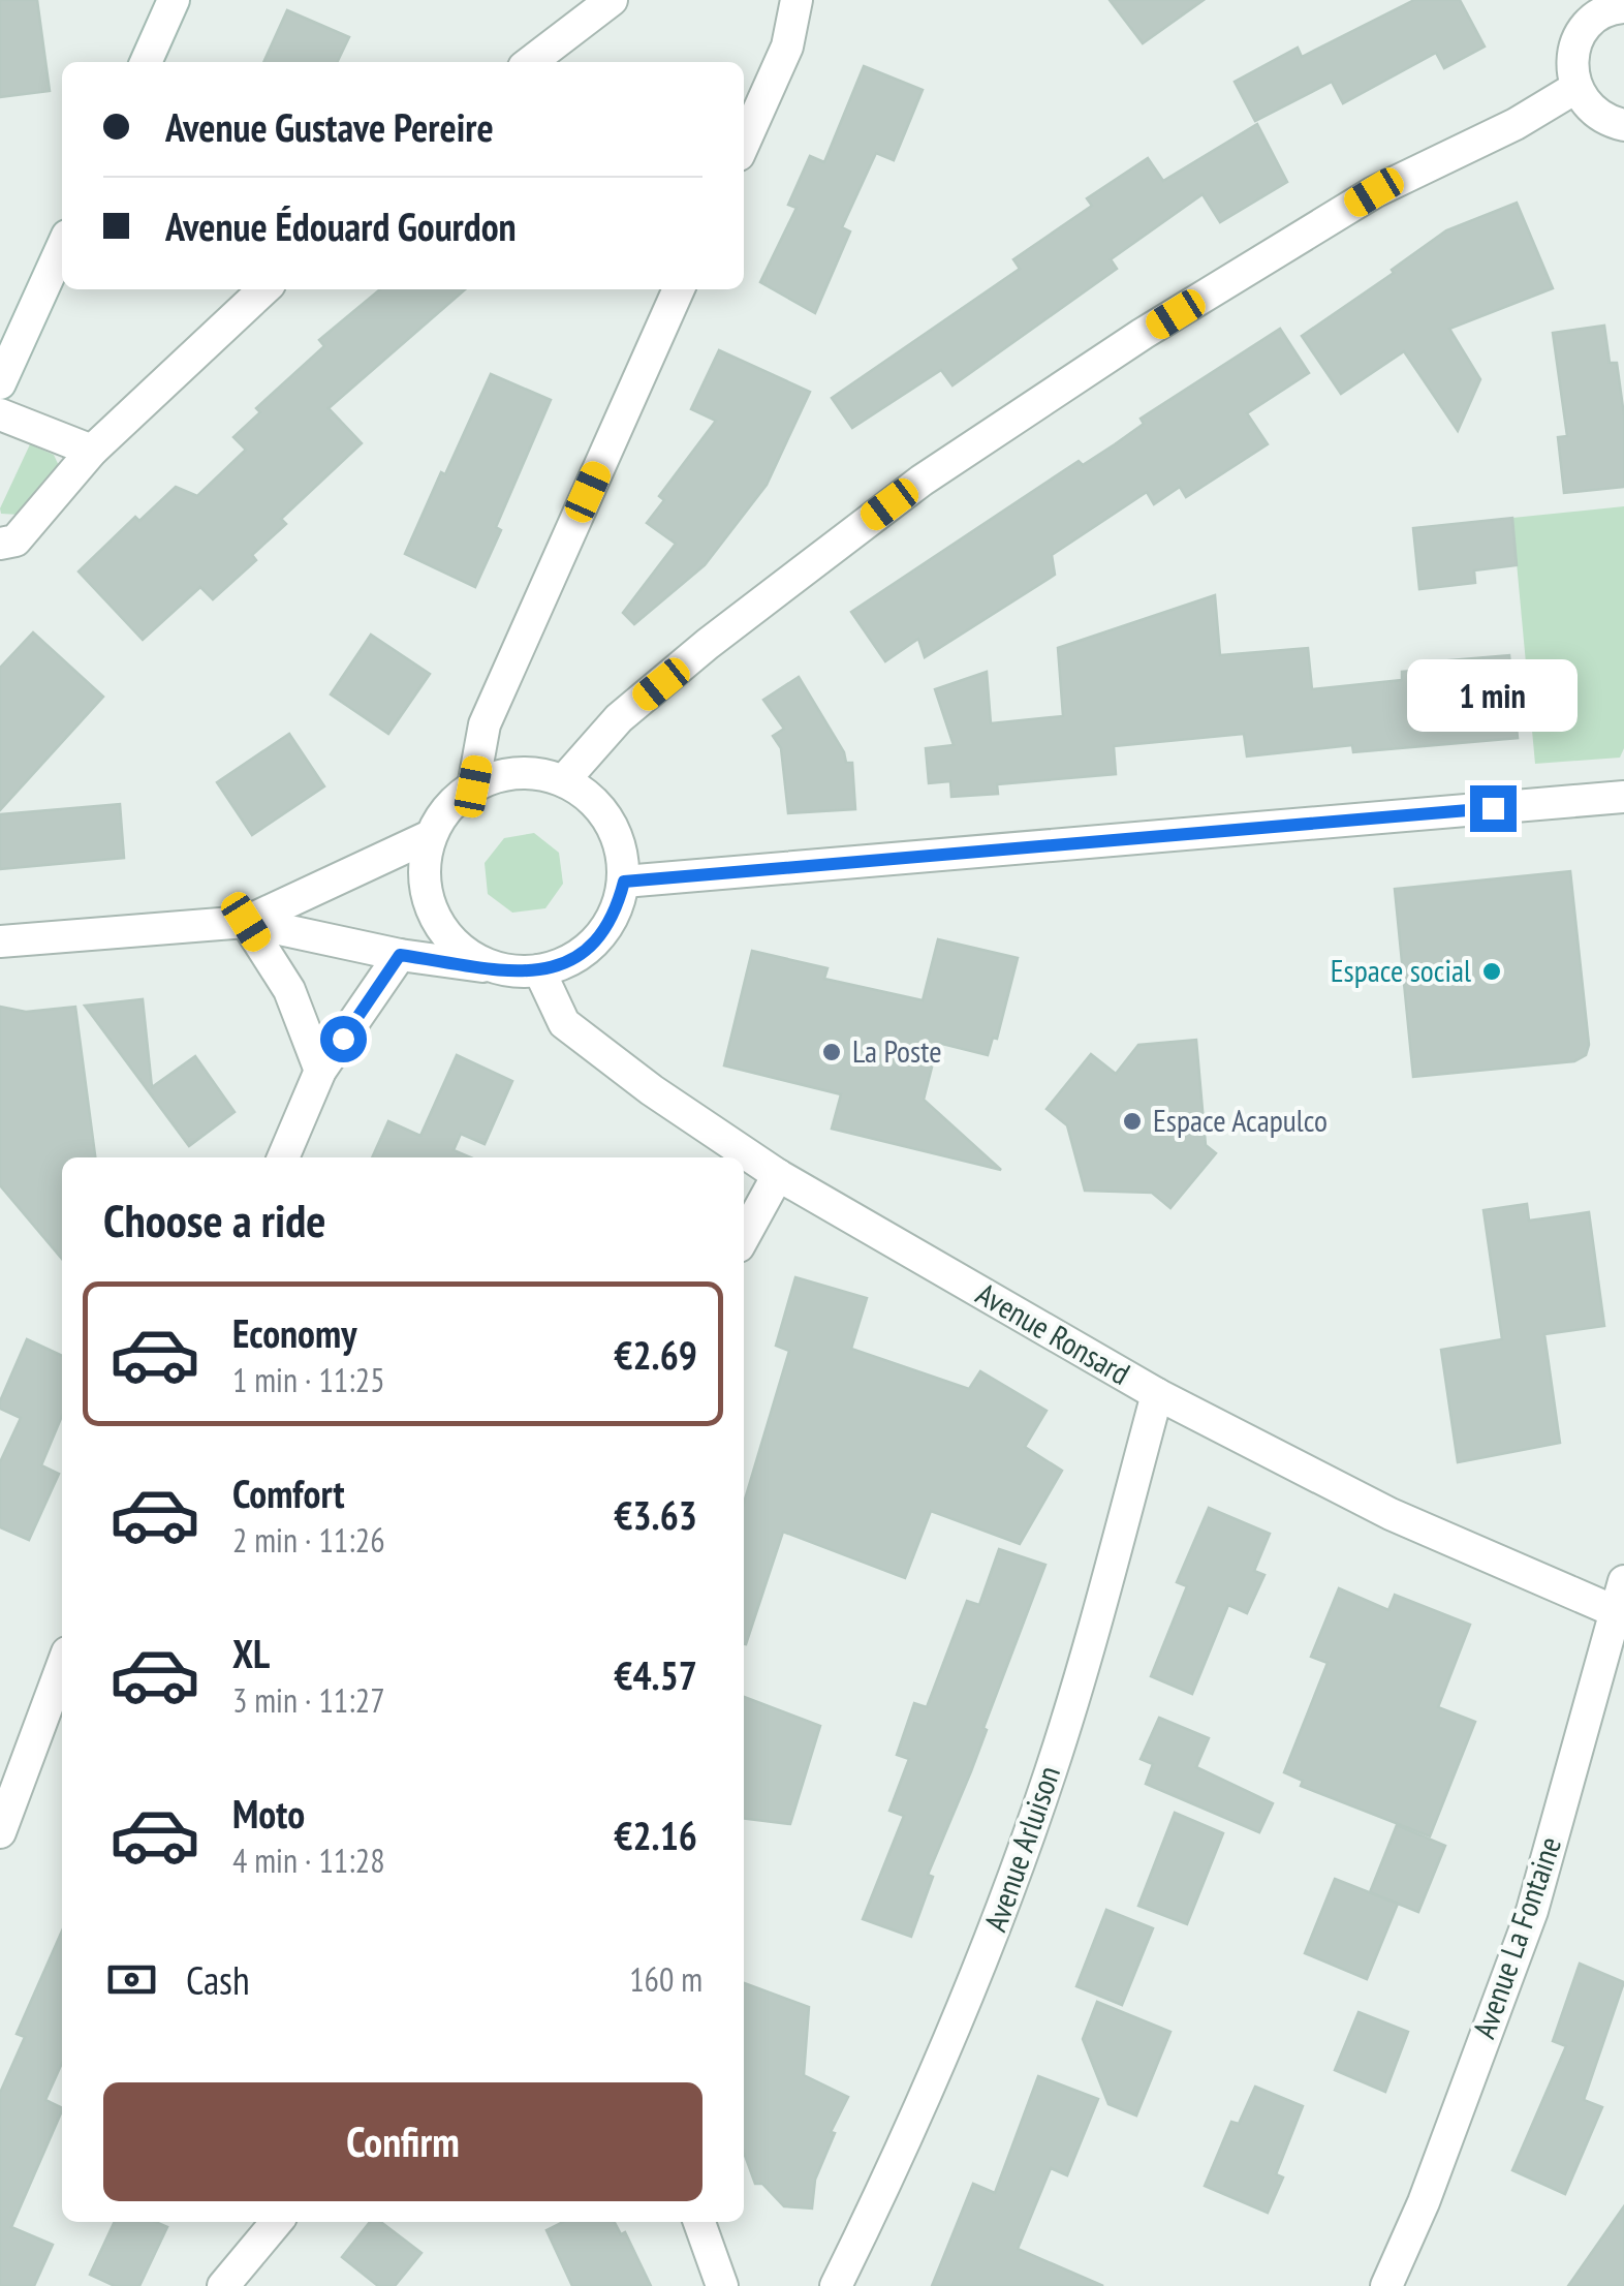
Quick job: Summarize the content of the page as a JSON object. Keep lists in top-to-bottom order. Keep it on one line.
{"streets":{"street":["Avenue Ronsard","Avenue Arluison","Avenue La Fontaine"]},"crossings":[["Avenue Ronsard","Avenue Arluison"],["Avenue Ronsard","Avenue La Fontaine"]],"places":["Espace social","La Poste","Espace Acapulco"],"page":{"banner":["Avenue Gustave Pereire","Avenue Édouard Gourdon"],"bubble":"1 min","heading":"Choose a ride","list":[{"name":"Economy","note":"1 min · 11:25","value":"€2.69"},{"name":"Comfort","note":"2 min · 11:26","value":"€3.63"},{"name":"XL","note":"3 min · 11:27","value":"€4.57"},{"name":"Moto","note":"4 min · 11:28","value":"€2.16"}],"pay":["Cash","160 m"],"buttons":"Confirm"}}
